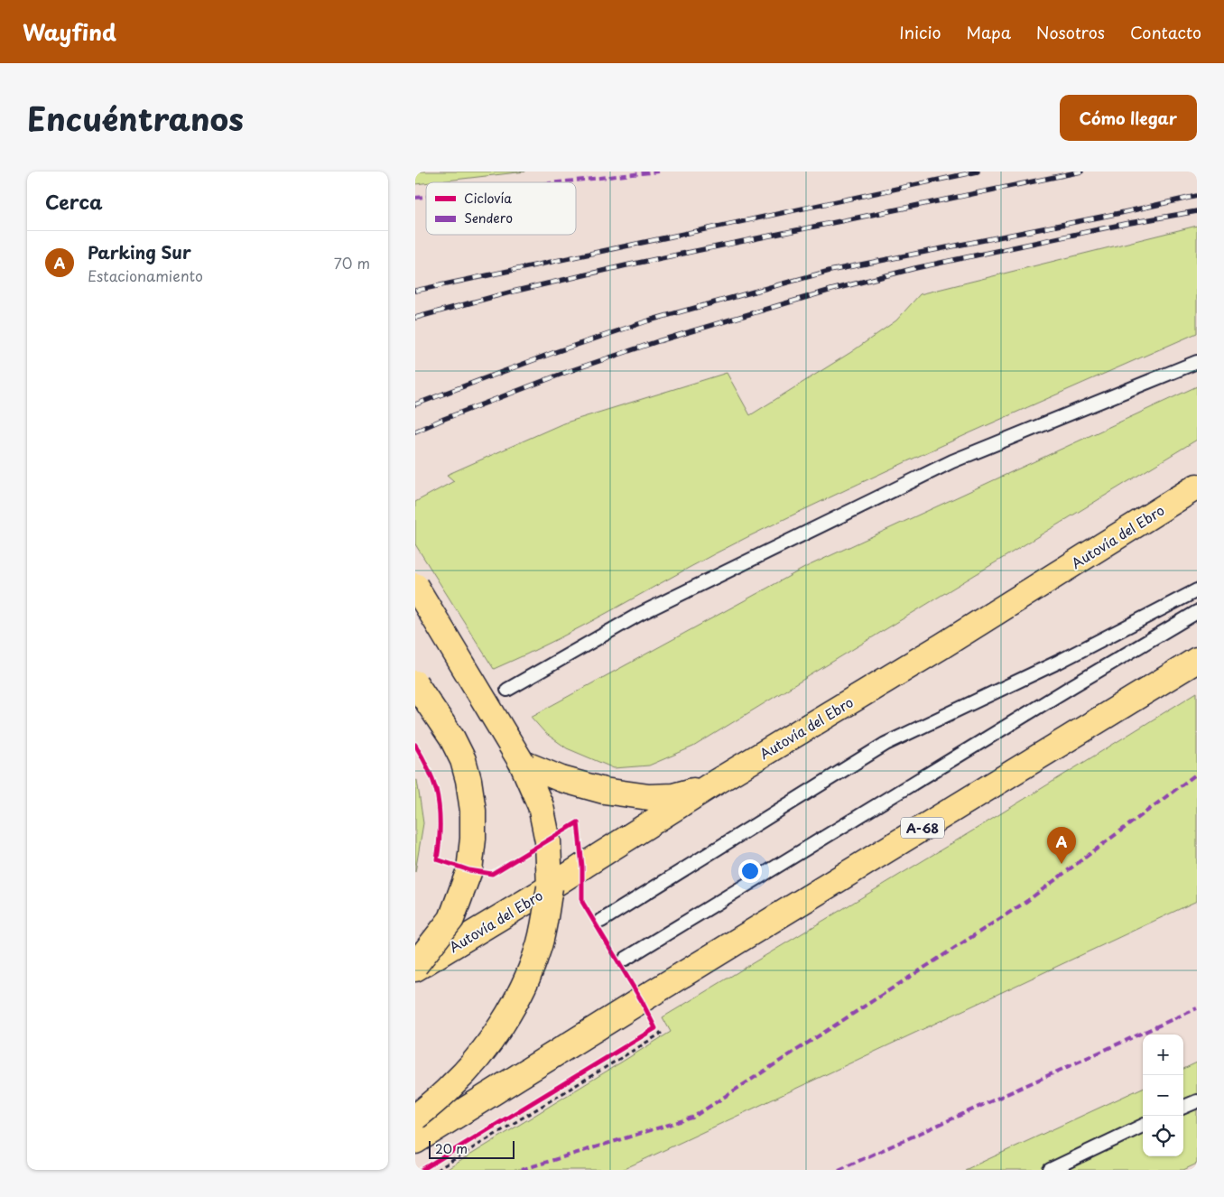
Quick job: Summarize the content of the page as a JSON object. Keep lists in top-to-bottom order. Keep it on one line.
{"streets":{"main road":["Autovía del Ebro","A-68"]},"legend":["Ciclovía","Sendero"],"scale_bar":"20 m","page":{"header":"Wayfind","nav":["Inicio","Mapa","Nosotros","Contacto"],"title":"Encuéntranos","buttons":"Cómo llegar","heading":"Cerca","list":[{"mark":"A","name":"Parking Sur","note":"Estacionamiento","value":"70 m"}],"pins":"A","map_buttons":["+","−"],"scale":"20 m"}}
